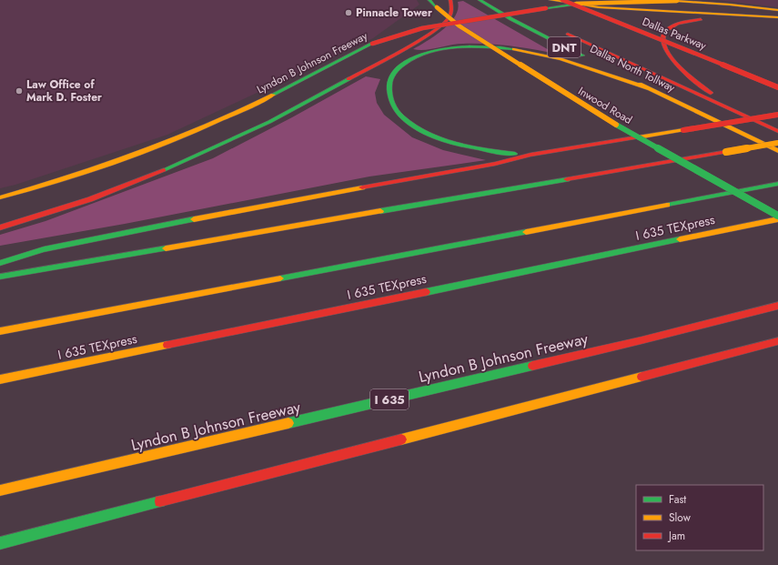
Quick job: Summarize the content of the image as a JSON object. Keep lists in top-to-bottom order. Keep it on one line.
{"streets":{"main road":["Dallas Parkway","DNT","Lyndon B Johnson Freeway","Dallas North Tollway","Inwood Road","I 635 TEXpress","I 635"]},"crossings":[["Dallas Parkway","Lyndon B Johnson Freeway"],["Lyndon B Johnson Freeway","Inwood Road"]],"places":["Pinnacle Tower","Law Office of Mark D. Foster"],"legend":["Fast","Slow","Jam"]}
